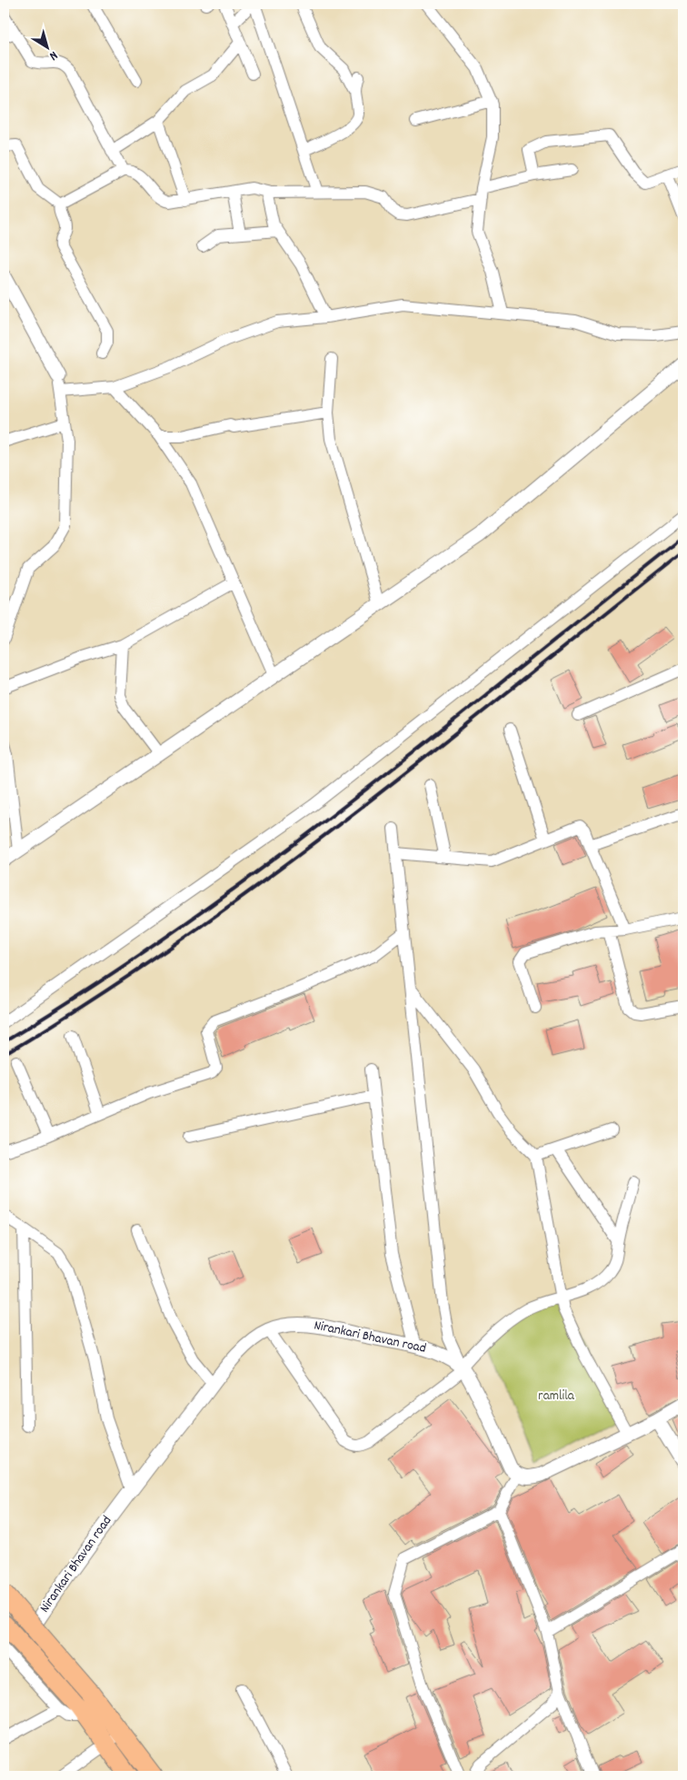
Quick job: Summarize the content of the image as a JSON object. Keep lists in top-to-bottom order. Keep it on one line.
{"streets":{"street":["Nirankari Bhavan road"]},"parks":["ramlila"],"north":"bottom right"}
